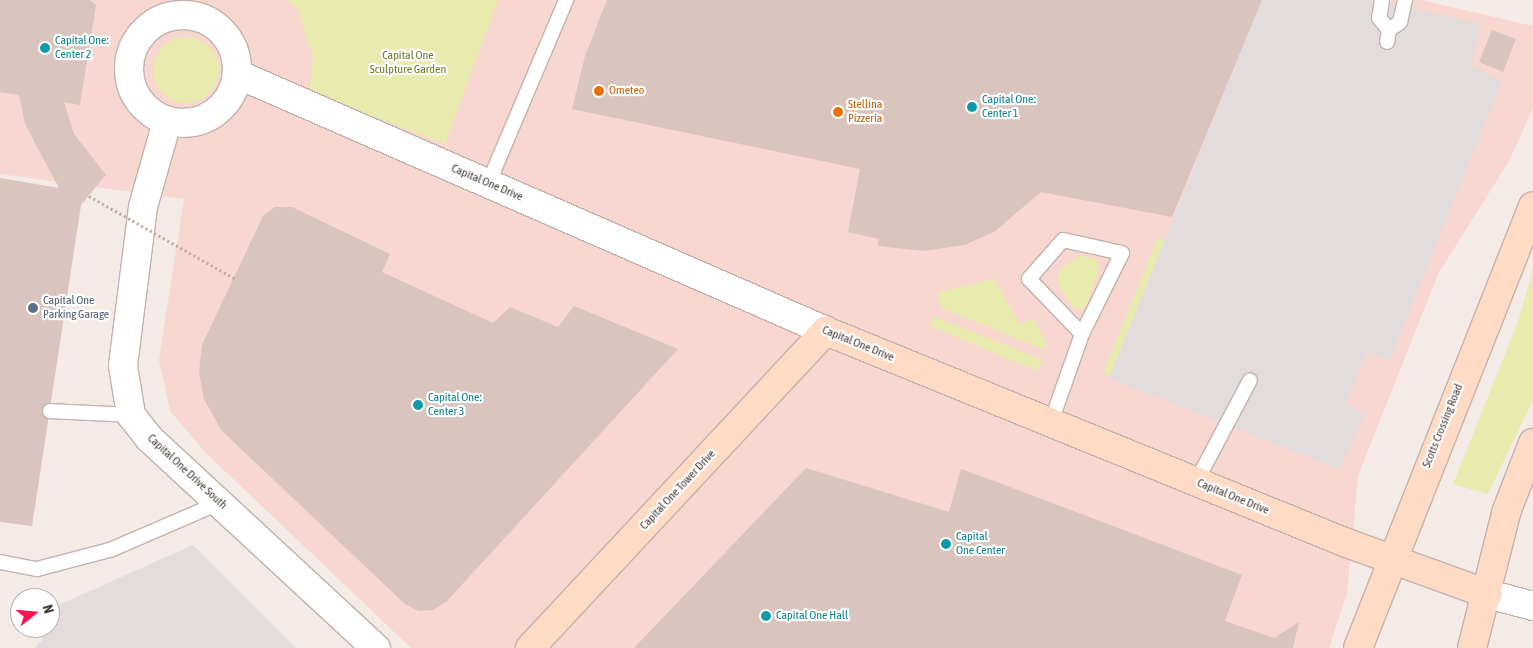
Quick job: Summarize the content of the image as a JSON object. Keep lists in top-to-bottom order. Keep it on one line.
{"streets":{"street":["Capital One Drive","Scotts Crossing Road","Capital One Drive South","Capital One Tower Drive"]},"crossings":[["Capital One Drive","Scotts Crossing Road"],["Capital One Drive","Capital One Tower Drive"]],"parks":["Capital One Sculpture Garden"],"places":["Capital One: Center 2","Ometeo","Capital One: Center 1","Stellina Pizzeria","Capital One Parking Garage","Capital One: Center 3","Capital One Center","Capital One Hall"],"north":"right"}
